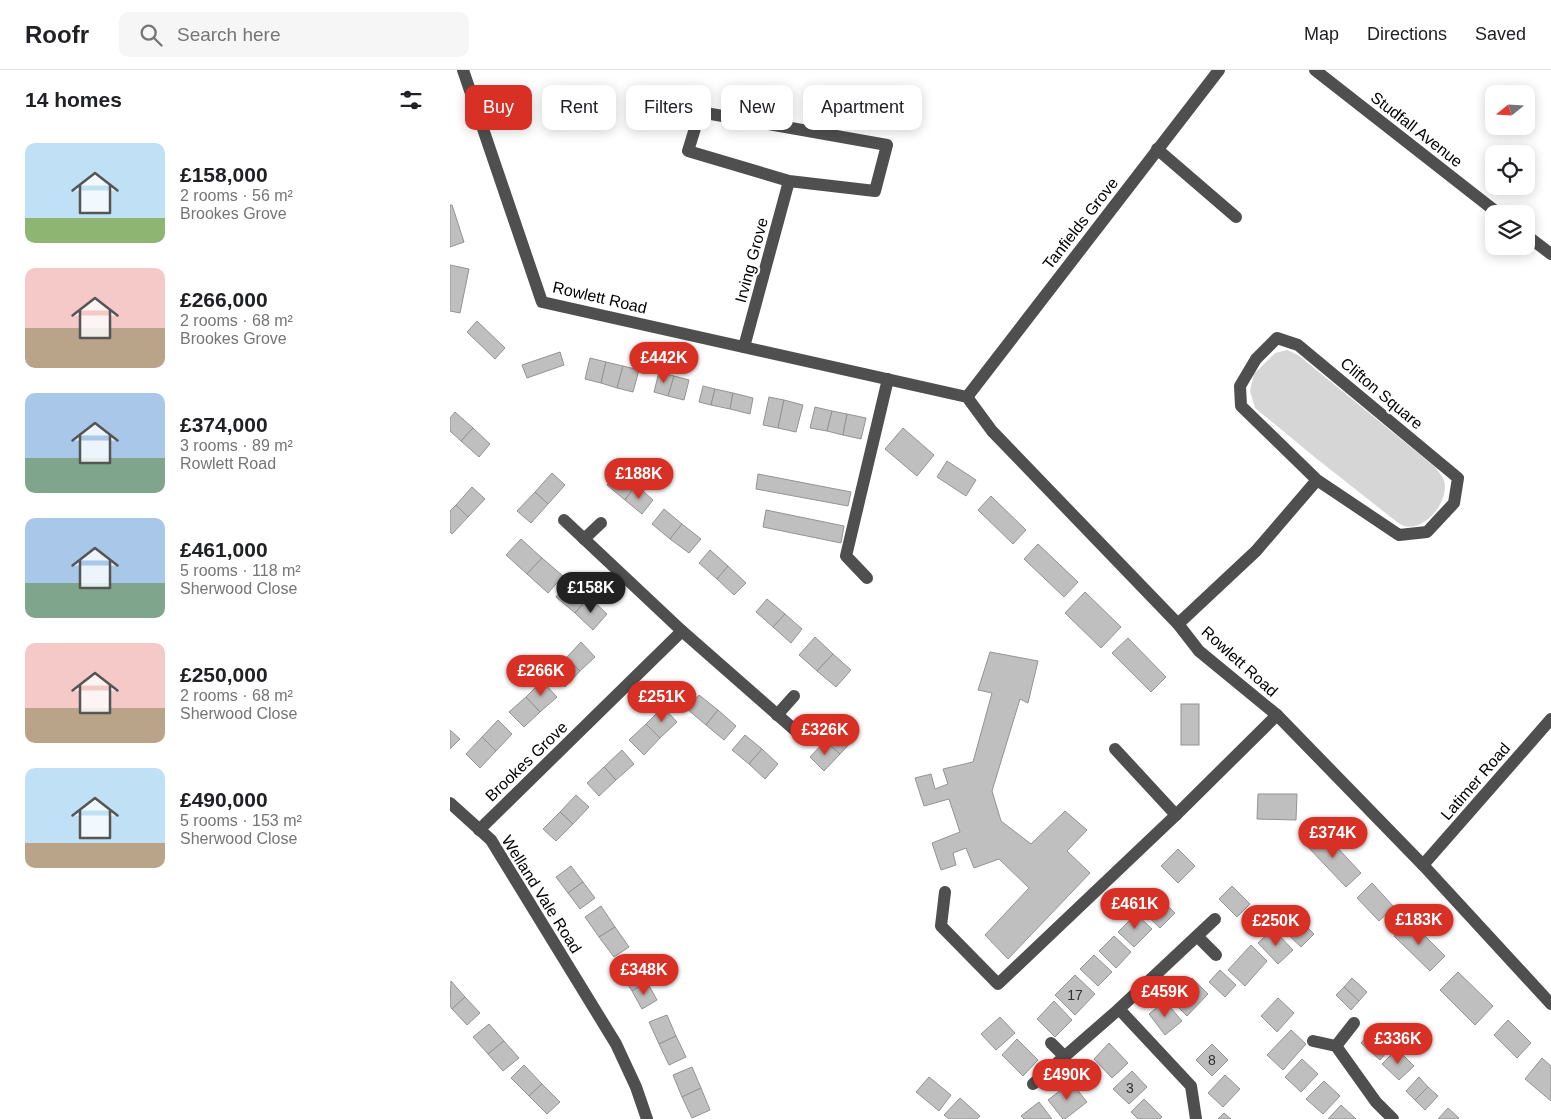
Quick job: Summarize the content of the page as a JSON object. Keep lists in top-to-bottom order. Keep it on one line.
{"streets":{"street":["Studfall Avenue","Tanfields Grove","Irving Grove","Rowlett Road","Clifton Square","Brookes Grove","Latimer Road","Welland Vale Road"]},"crossings":[["Tanfields Grove","Rowlett Road"],["Irving Grove","Rowlett Road"],["Rowlett Road","Latimer Road"],["Brookes Grove","Welland Vale Road"]],"house_numbers":["17","8","3"],"north":"left","page":{"header":"Roofr","search":"Search here","nav":["Map","Directions","Saved"],"heading":"14 homes","chip":["Buy","Rent","Filters","New","Apartment"],"list":[{"name":"£158,000","note":"2 rooms · 56 m² · Brookes Grove"},{"name":"£266,000","note":"2 rooms · 68 m² · Brookes Grove"},{"name":"£374,000","note":"3 rooms · 89 m² · Rowlett Road"},{"name":"£461,000","note":"5 rooms · 118 m² · Sherwood Close"},{"name":"£250,000","note":"2 rooms · 68 m² · Sherwood Close"},{"name":"£490,000","note":"5 rooms · 153 m² · Sherwood Close"}],"price":["£442K","£188K","£158K","£266K","£251K","£326K","£374K","£461K","£183K","£250K","£348K","£459K","£336K","£490K"]}}
